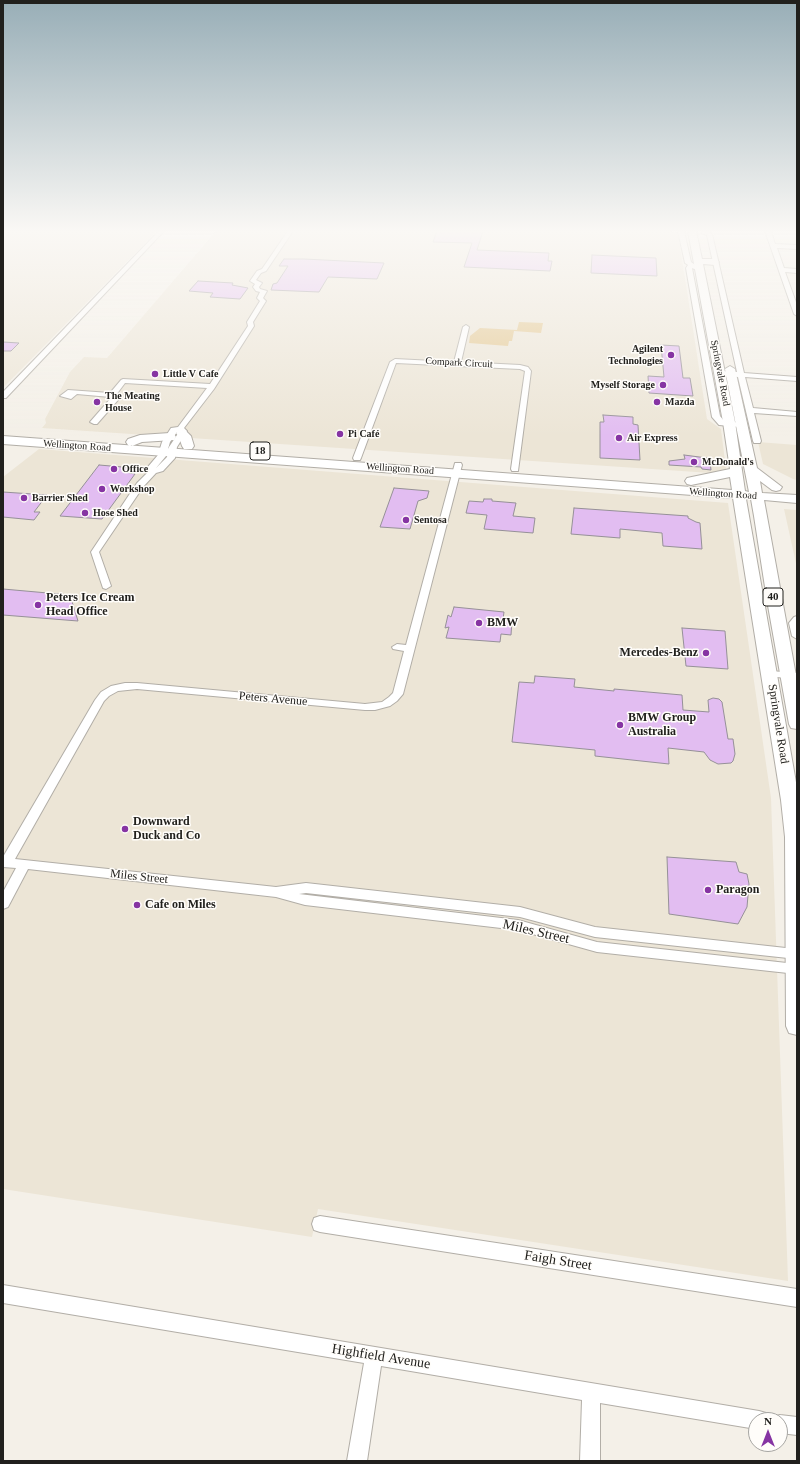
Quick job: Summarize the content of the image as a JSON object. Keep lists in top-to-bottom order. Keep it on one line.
{"streets":{"highway":["Springvale Road","Wellington Road","18","40"],"street":["Compark Circuit","Peters Avenue","Miles Street","Faigh Street","Highfield Avenue"]},"crossings":[["Compark Circuit","Wellington Road"],["Springvale Road","Wellington Road"],["Springvale Road","Miles Street"],["Wellington Road","Peters Avenue"],["Peters Avenue","Miles Street"]],"places":["Agilent Technologies","Little V Cafe","Myself Storage","The Meating House","Mazda","Pi Café","Air Express","McDonald's","Office","Workshop","Barrier Shed","Hose Shed","Sentosa","Peters Ice Cream Head Office","BMW","Mercedes-Benz","BMW Group Australia","Downward Duck and Co","Paragon","Cafe on Miles"],"north":"top"}
